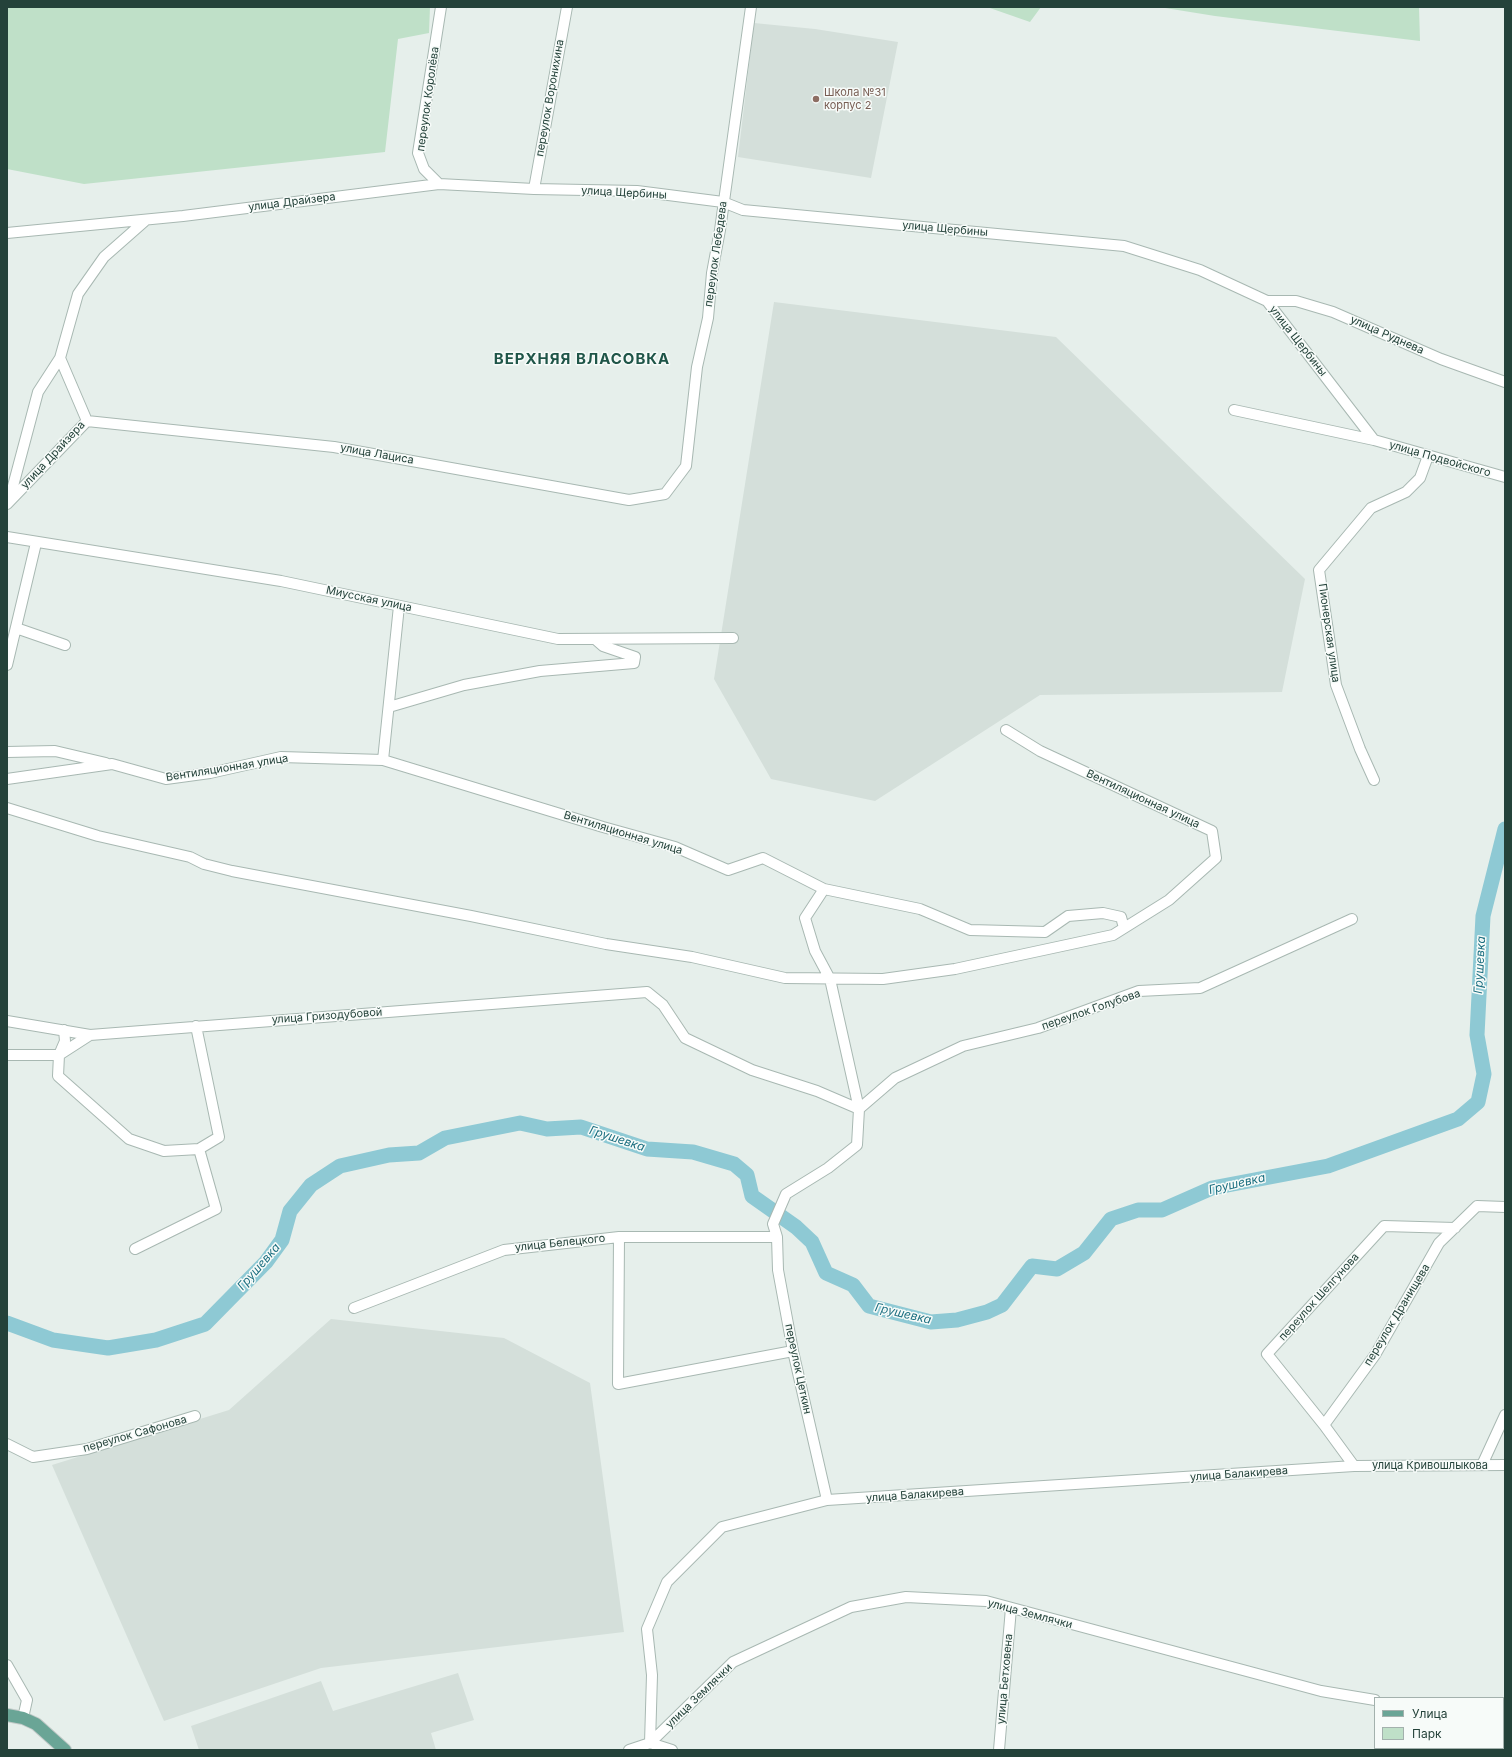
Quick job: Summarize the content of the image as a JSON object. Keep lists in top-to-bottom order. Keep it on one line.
{"streets":{"street":["переулок Воронихина","переулок Королёва","улица Щербины","улица Драйзера","переулок Лебедева","улица Руднева","улица Лациса","улица Подвойского","Миусская улица","Пионерская улица","Вентиляционная улица","переулок Голубова","улица Гризодубовой","улица Белецкого","переулок Шелгунова","переулок Дранищева","переулок Цеткин","переулок Сафонова","улица Кривошлыкова","улица Балакирева","улица Землячки","улица Бетховена"]},"crossings":[["переулок Воронихина","улица Щербины"],["переулок Королёва","улица Щербины"],["переулок Королёва","улица Драйзера"],["улица Щербины","улица Драйзера"],["улица Щербины","переулок Лебедева"],["улица Щербины","улица Руднева"],["улица Щербины","улица Подвойского"],["улица Драйзера","улица Лациса"],["переулок Лебедева","улица Лациса"],["улица Подвойского","Пионерская улица"],["переулок Голубова","улица Гризодубовой"],["переулок Голубова","переулок Цеткин"],["улица Гризодубовой","переулок Цеткин"],["улица Белецкого","переулок Цеткин"],["переулок Шелгунова","переулок Дранищева"],["переулок Цеткин","улица Балакирева"],["улица Кривошлыкова","улица Балакирева"],["улица Балакирева","улица Землячки"],["улица Землячки","улица Бетховена"]],"districts":["ВЕРХНЯЯ ВЛАСОВКА"],"water":["Грушевка"],"places":["Школа №31 корпус 2"],"legend":["Улица","Парк"]}
